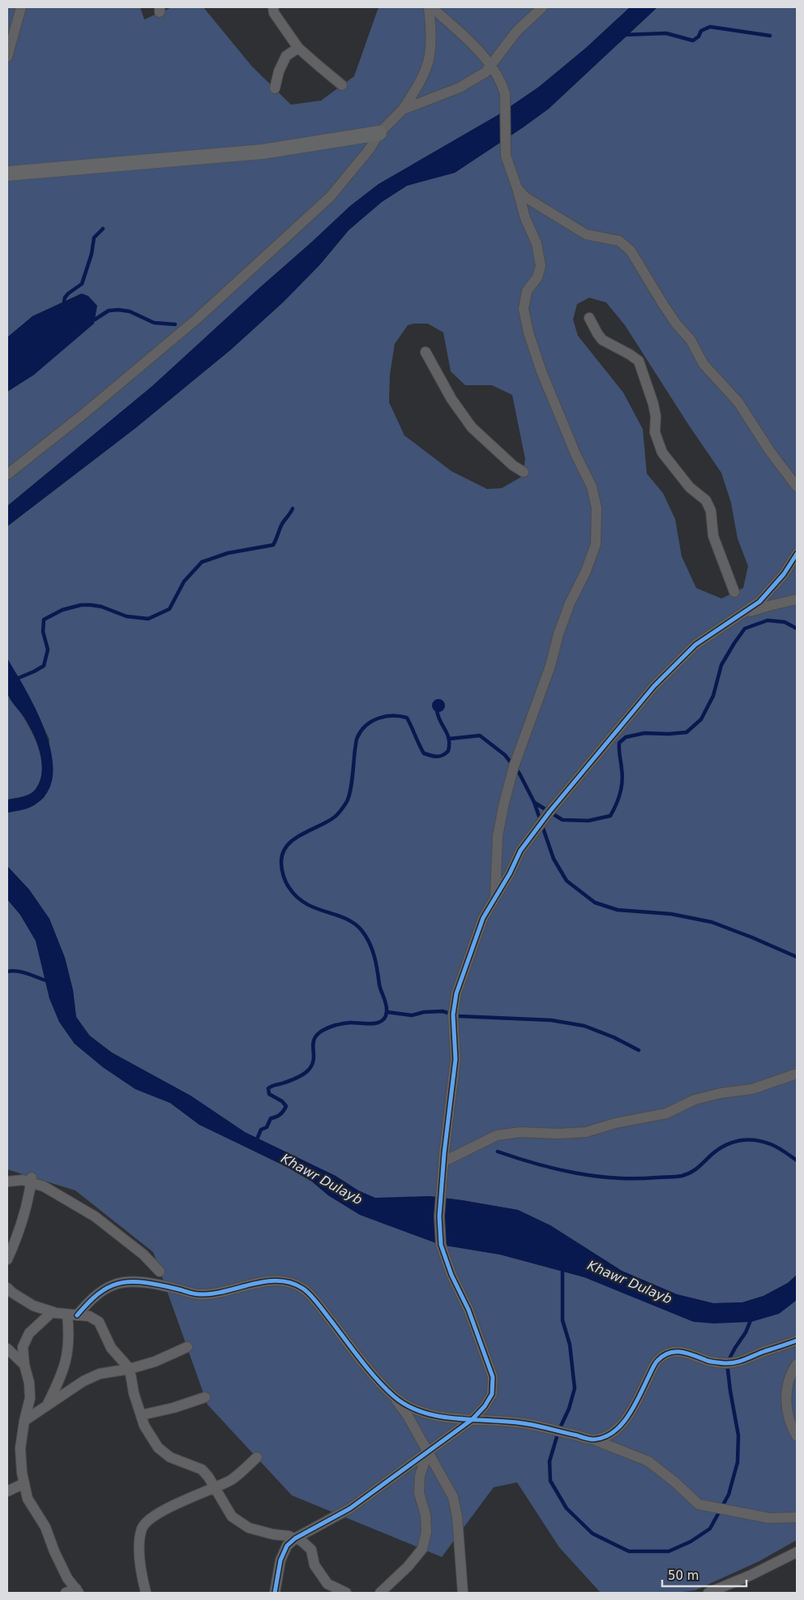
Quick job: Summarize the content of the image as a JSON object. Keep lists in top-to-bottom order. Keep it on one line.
{"water":["Khawr Dulayb"],"scale_bar":"50 m"}
